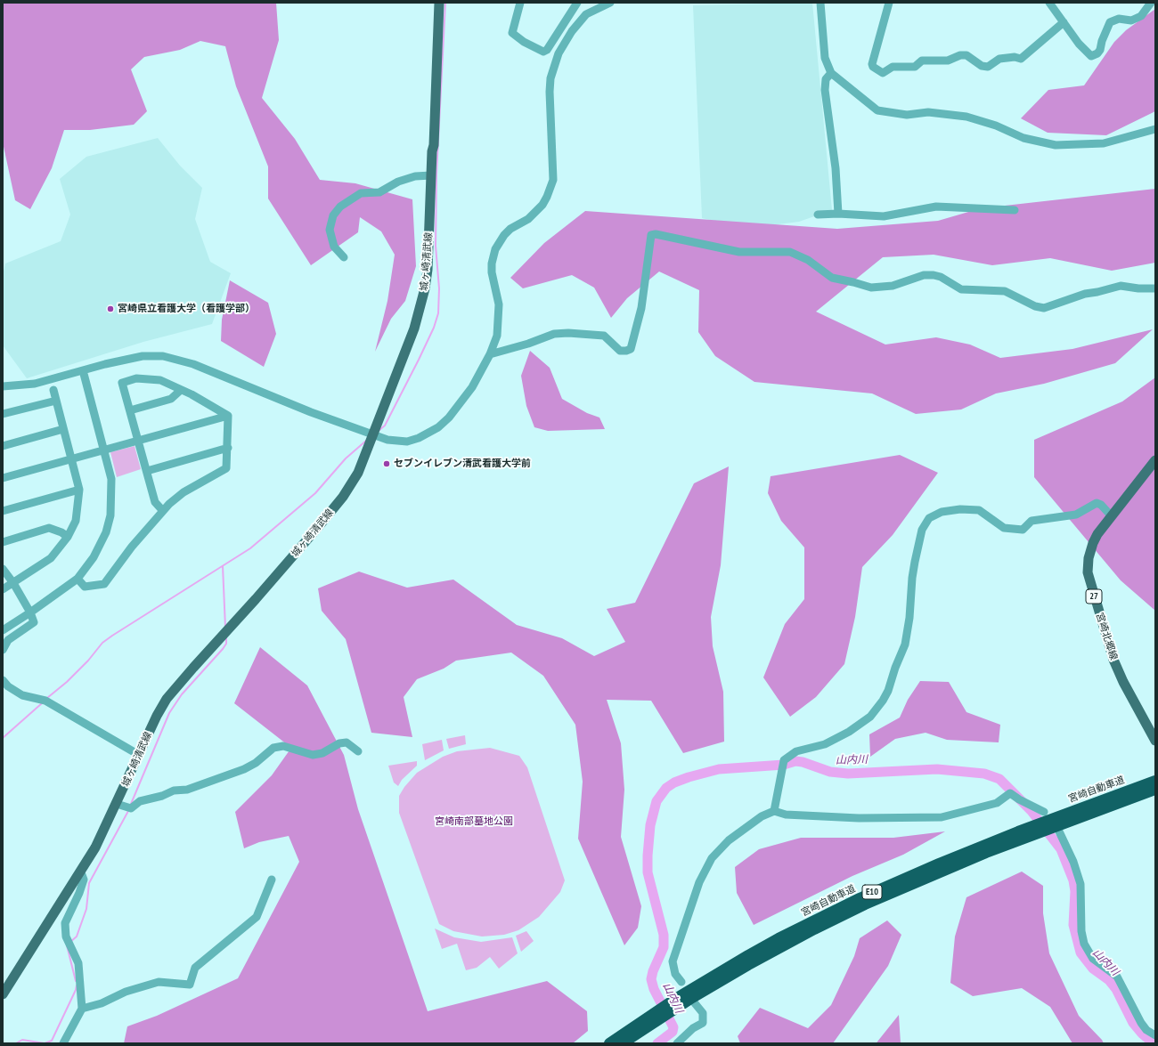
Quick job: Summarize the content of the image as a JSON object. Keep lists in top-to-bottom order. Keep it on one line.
{"streets":{"highway":["宮崎自動車道","E10"],"main road":["城ヶ崎清武線","27","宮崎北郷線"]},"water":["山内川"],"parks":["宮崎南部墓地公園"],"places":["宮崎県立看護大学（看護学部）","セブンイレブン清武看護大学前"]}
